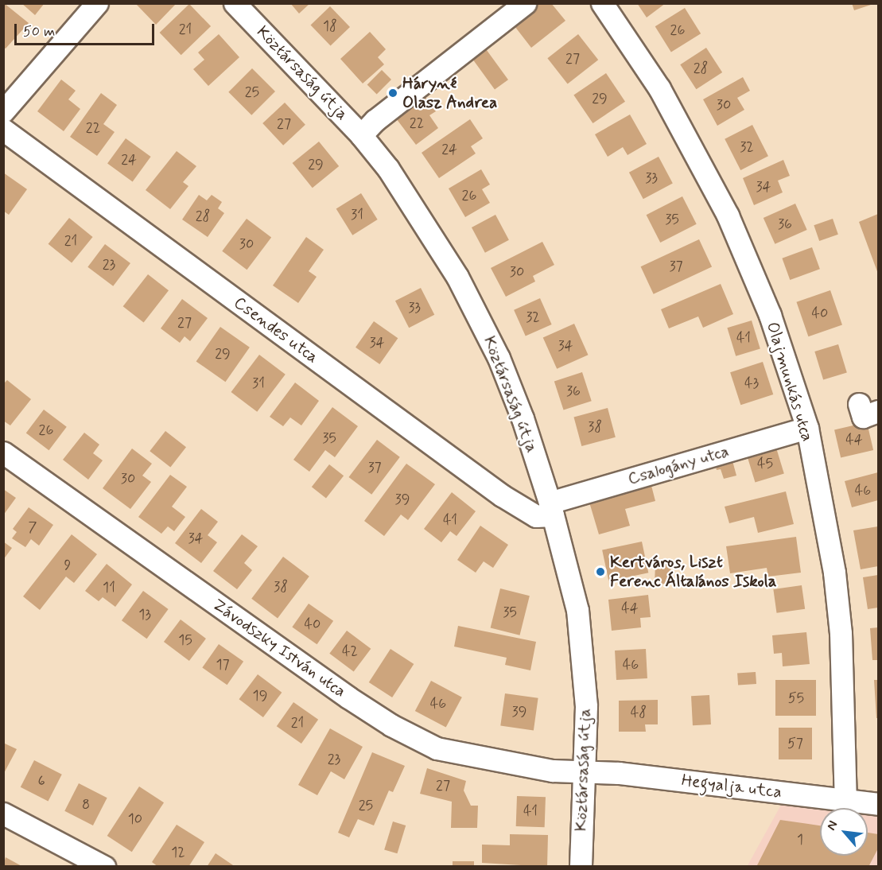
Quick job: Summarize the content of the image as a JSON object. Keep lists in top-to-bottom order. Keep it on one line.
{"streets":{"street":["Köztársaság útja","Csendes utca","Olajmunkás utca","Csalogány utca","Závodszky István utca","Hegyalja utca"]},"crossings":[["Köztársaság útja","Csendes utca"],["Köztársaság útja","Csalogány utca"],["Köztársaság útja","Závodszky István utca"],["Köztársaság útja","Hegyalja utca"],["Csendes utca","Csalogány utca"],["Olajmunkás utca","Csalogány utca"],["Olajmunkás utca","Hegyalja utca"],["Závodszky István utca","Hegyalja utca"]],"places":["Háryné Olasz Andrea","Kertváros, Liszt Ferenc Általános Iskola"],"house_numbers":["18","21","26","27","28","25","29","30","22","27","22","32","24","24","29","33","34","26","31","28","35","36","21","30","23","37","30","33","40","32","27","41","34","34","29","31","43","36","38","26","35","44","45","37","30","46","39","41","7","34","9","38","11","44","35","13","40","15","42","17","46","19","55","46","39","48","21","57","23","6","27","8","25","41","10","1","12"],"scale_bar":"50 m","north":"top left"}
